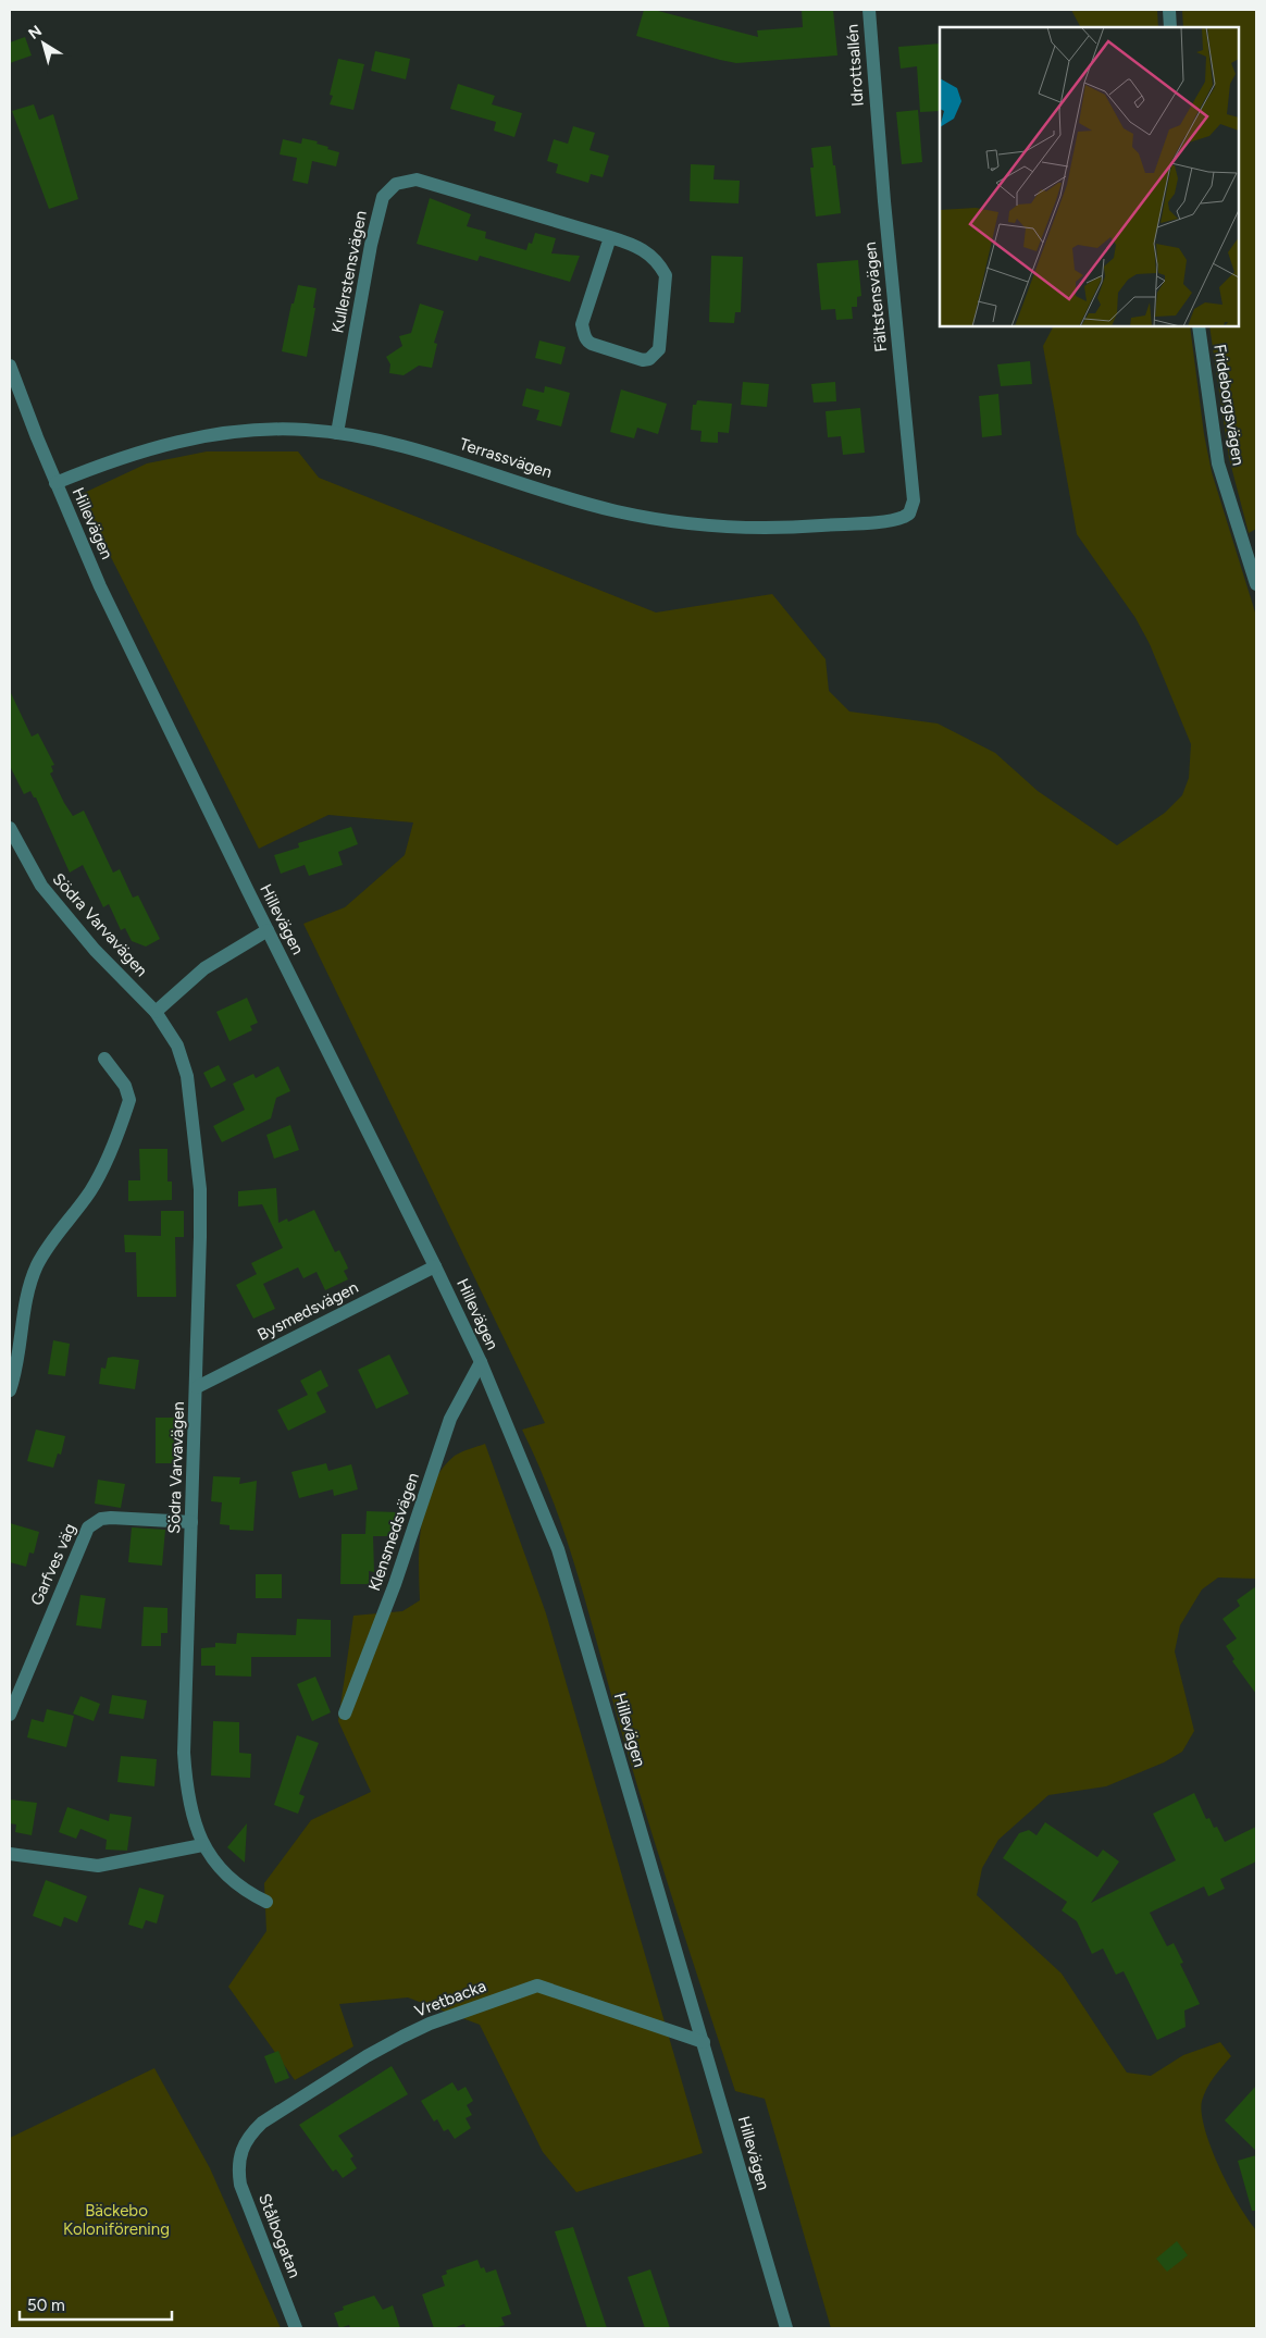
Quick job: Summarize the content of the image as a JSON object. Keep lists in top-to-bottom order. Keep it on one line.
{"streets":{"street":["Idrottsallén","Kullerstensvägen","Fältstensvägen","Frideborgsvägen","Terrassvägen","Hillevägen","Södra Varvavägen","Bysmedsvägen","Klensmedsvägen","Garfves väg","Vretbacka","Stålbogatan"]},"crossings":[["Idrottsallén","Fältstensvägen"],["Kullerstensvägen","Terrassvägen"],["Fältstensvägen","Terrassvägen"],["Terrassvägen","Hillevägen"],["Hillevägen","Bysmedsvägen"],["Hillevägen","Klensmedsvägen"],["Hillevägen","Vretbacka"],["Södra Varvavägen","Bysmedsvägen"],["Södra Varvavägen","Garfves väg"],["Vretbacka","Stålbogatan"]],"parks":["Bäckebo Koloniförening"],"scale_bar":"50 m","north":"top left"}
